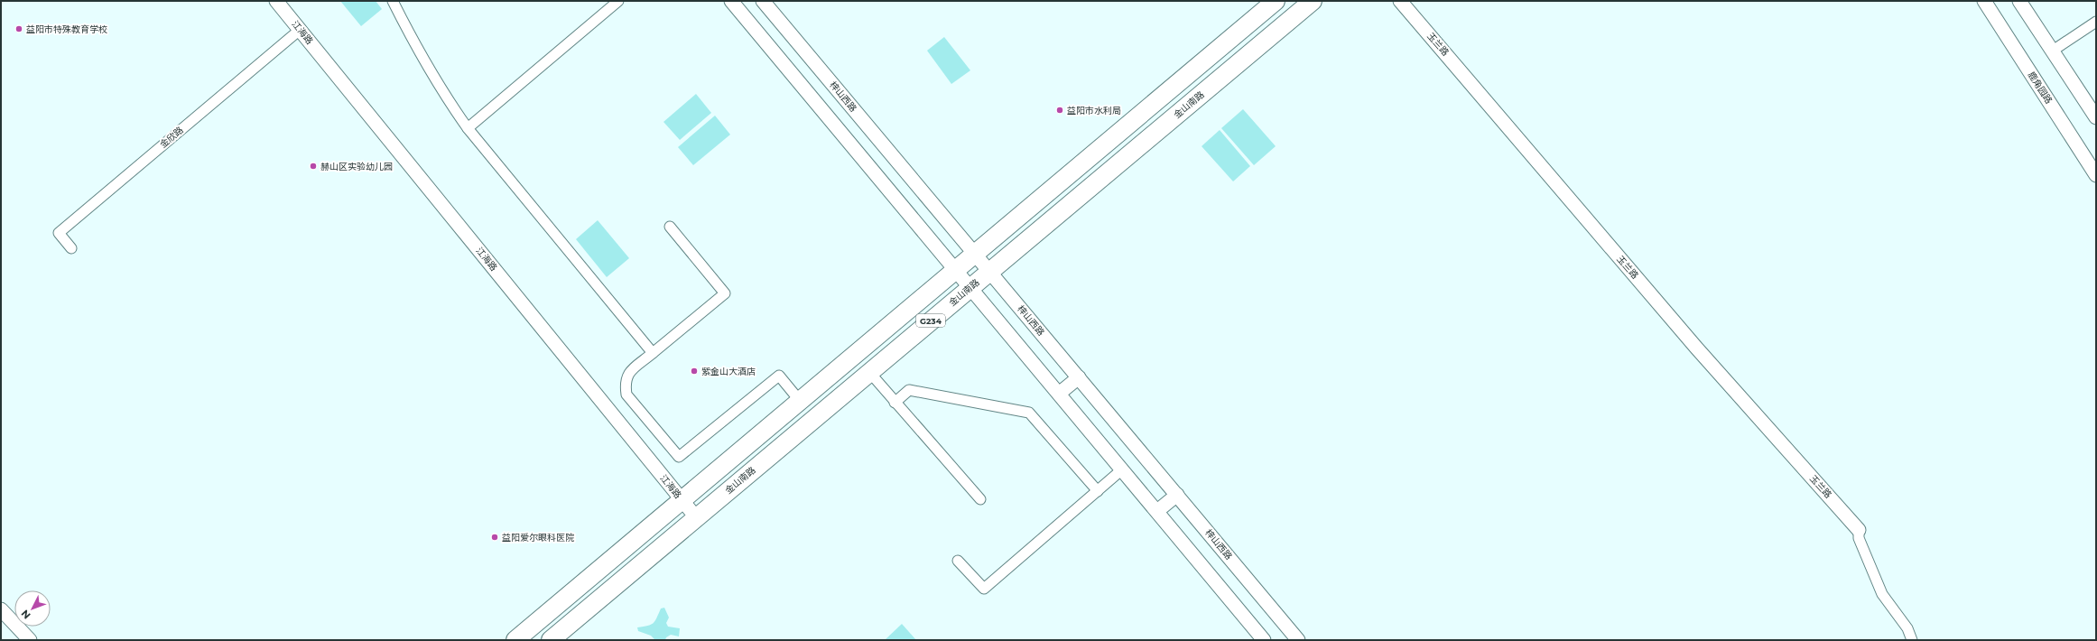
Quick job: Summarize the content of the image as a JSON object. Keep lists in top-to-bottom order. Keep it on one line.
{"streets":{"highway":["金山南路","G234"],"street":["江海路","玉兰路","鹿角园路","梓山西路","金欣路"]},"crossings":[["江海路","金山南路"],["江海路","金欣路"],["江海路","G234"],["梓山西路","金山南路"],["梓山西路","G234"]],"places":["益阳市特殊教育学校","益阳市水利局","赫山区实验幼儿园","紫金山大酒店","益阳爱尔眼科医院"],"north":"bottom left"}
